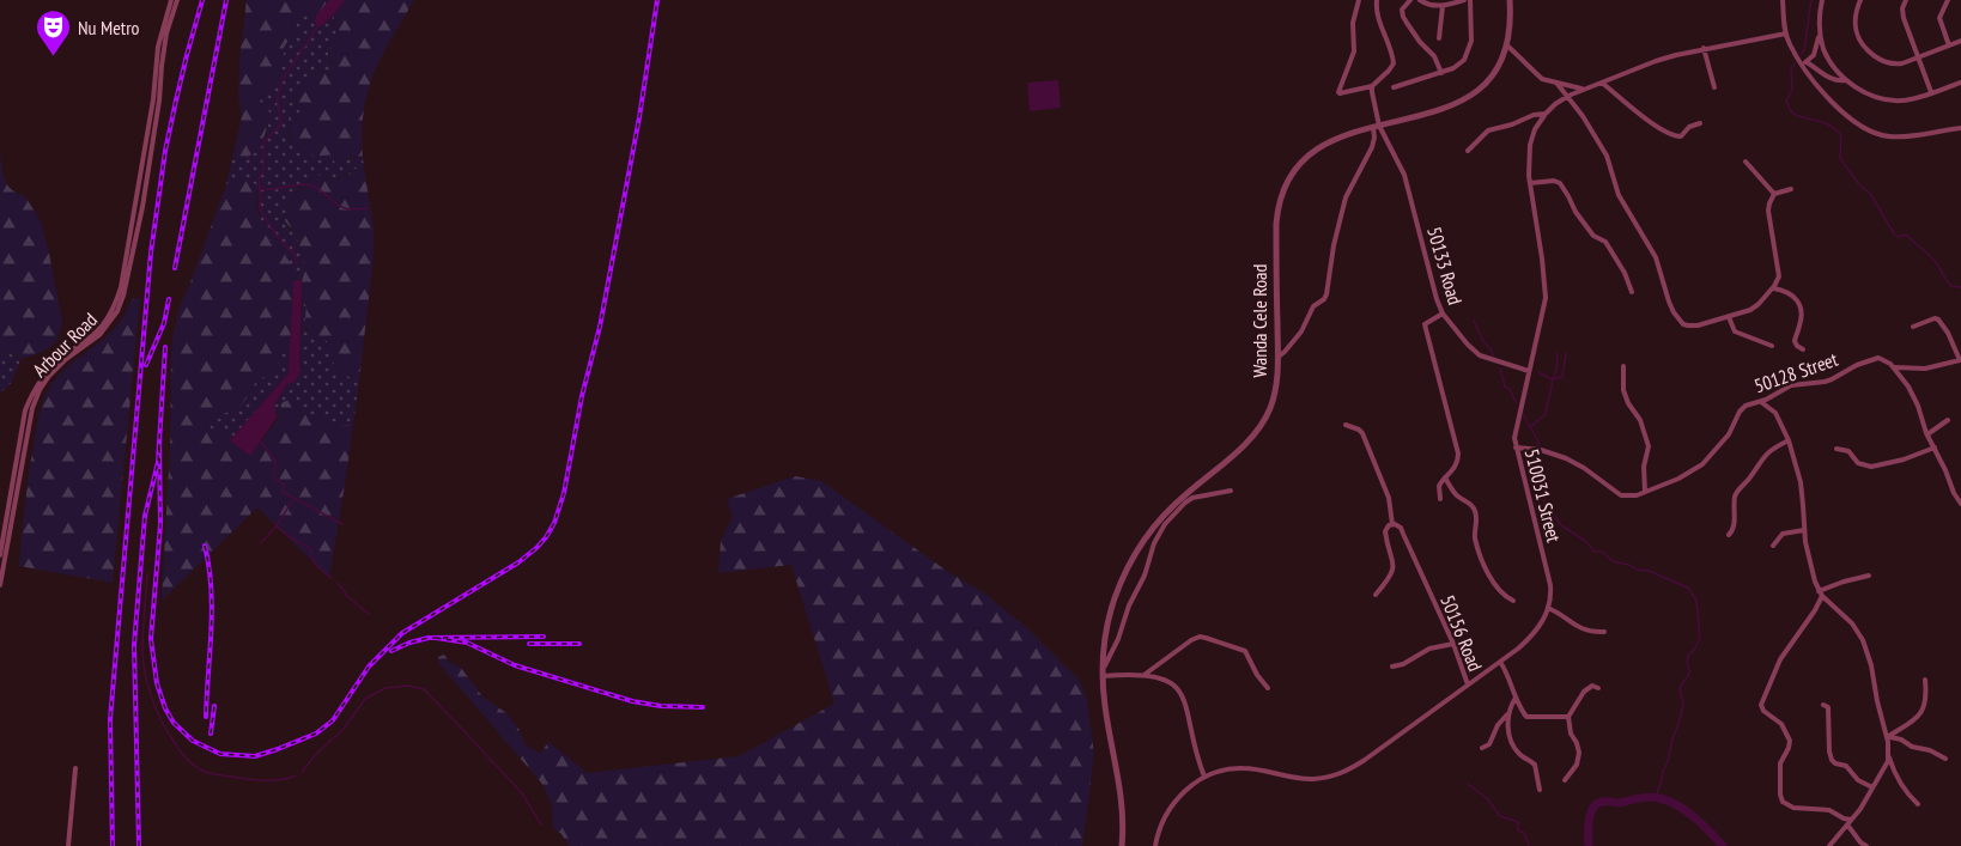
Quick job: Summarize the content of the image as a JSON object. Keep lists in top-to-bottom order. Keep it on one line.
{"streets":{"street":["50133 Road","Wanda Cele Road","Arbour Road","50128 Street","510031 Street","50156 Road"]},"crossings":[["50133 Road","Wanda Cele Road"],["50133 Road","510031 Street"],["50128 Street","510031 Street"]],"places":{"theatre":["Nu Metro"]}}
